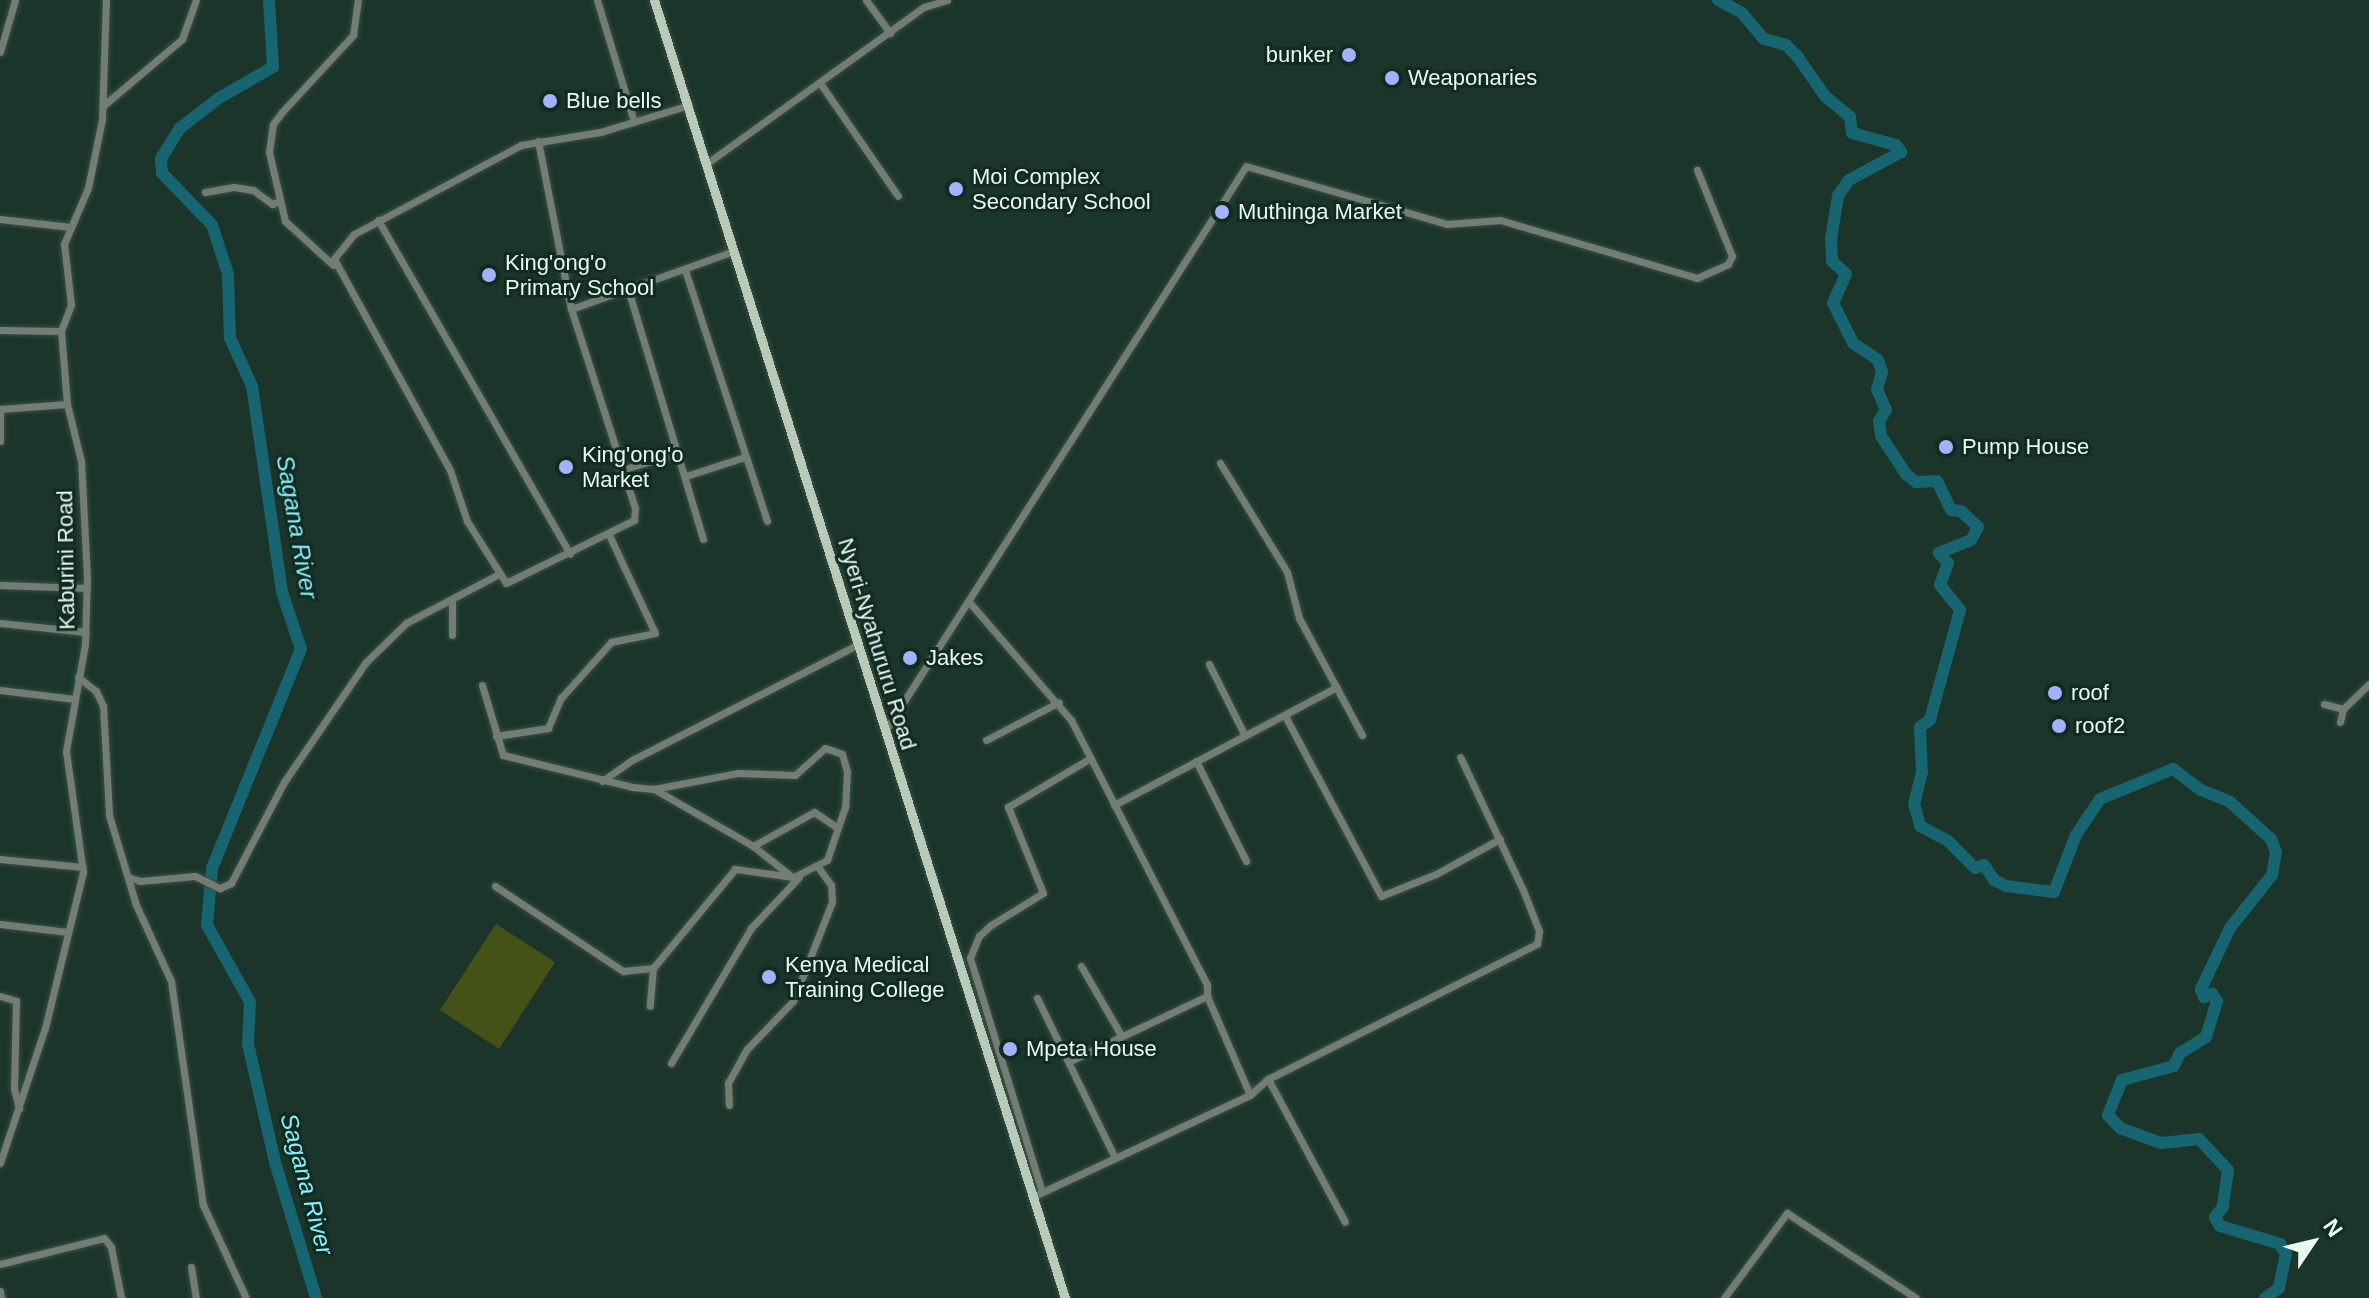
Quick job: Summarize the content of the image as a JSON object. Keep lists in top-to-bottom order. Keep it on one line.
{"streets":{"main road":["Nyeri-Nyahururu Road"],"street":["Kaburini Road"]},"water":["Sagana River"],"places":["bunker","Weaponaries","Blue bells","Moi Complex Secondary School","Muthinga Market","King'ong'o Primary School","Pump House","King'ong'o Market","Jakes","roof","roof2","Kenya Medical Training College","Mpeta House"],"north":"top right"}
